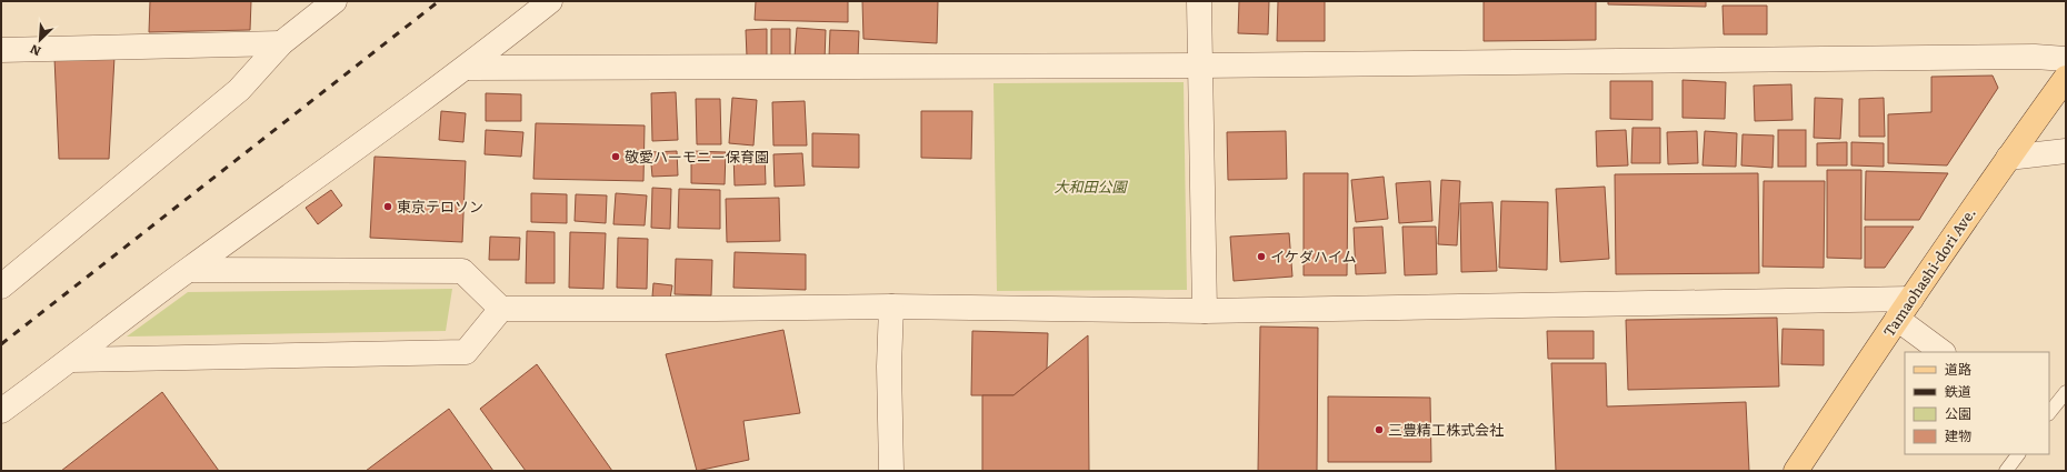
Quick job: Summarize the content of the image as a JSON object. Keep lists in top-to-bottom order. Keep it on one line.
{"streets":{"main road":["Tamaohashi-dori Ave."]},"parks":["大和田公園"],"places":["敬愛ハーモニー保育園","東京テロソン","イケダハイム","三豊精工株式会社"],"legend":["道路","鉄道","公園","建物"],"north":"bottom left"}
